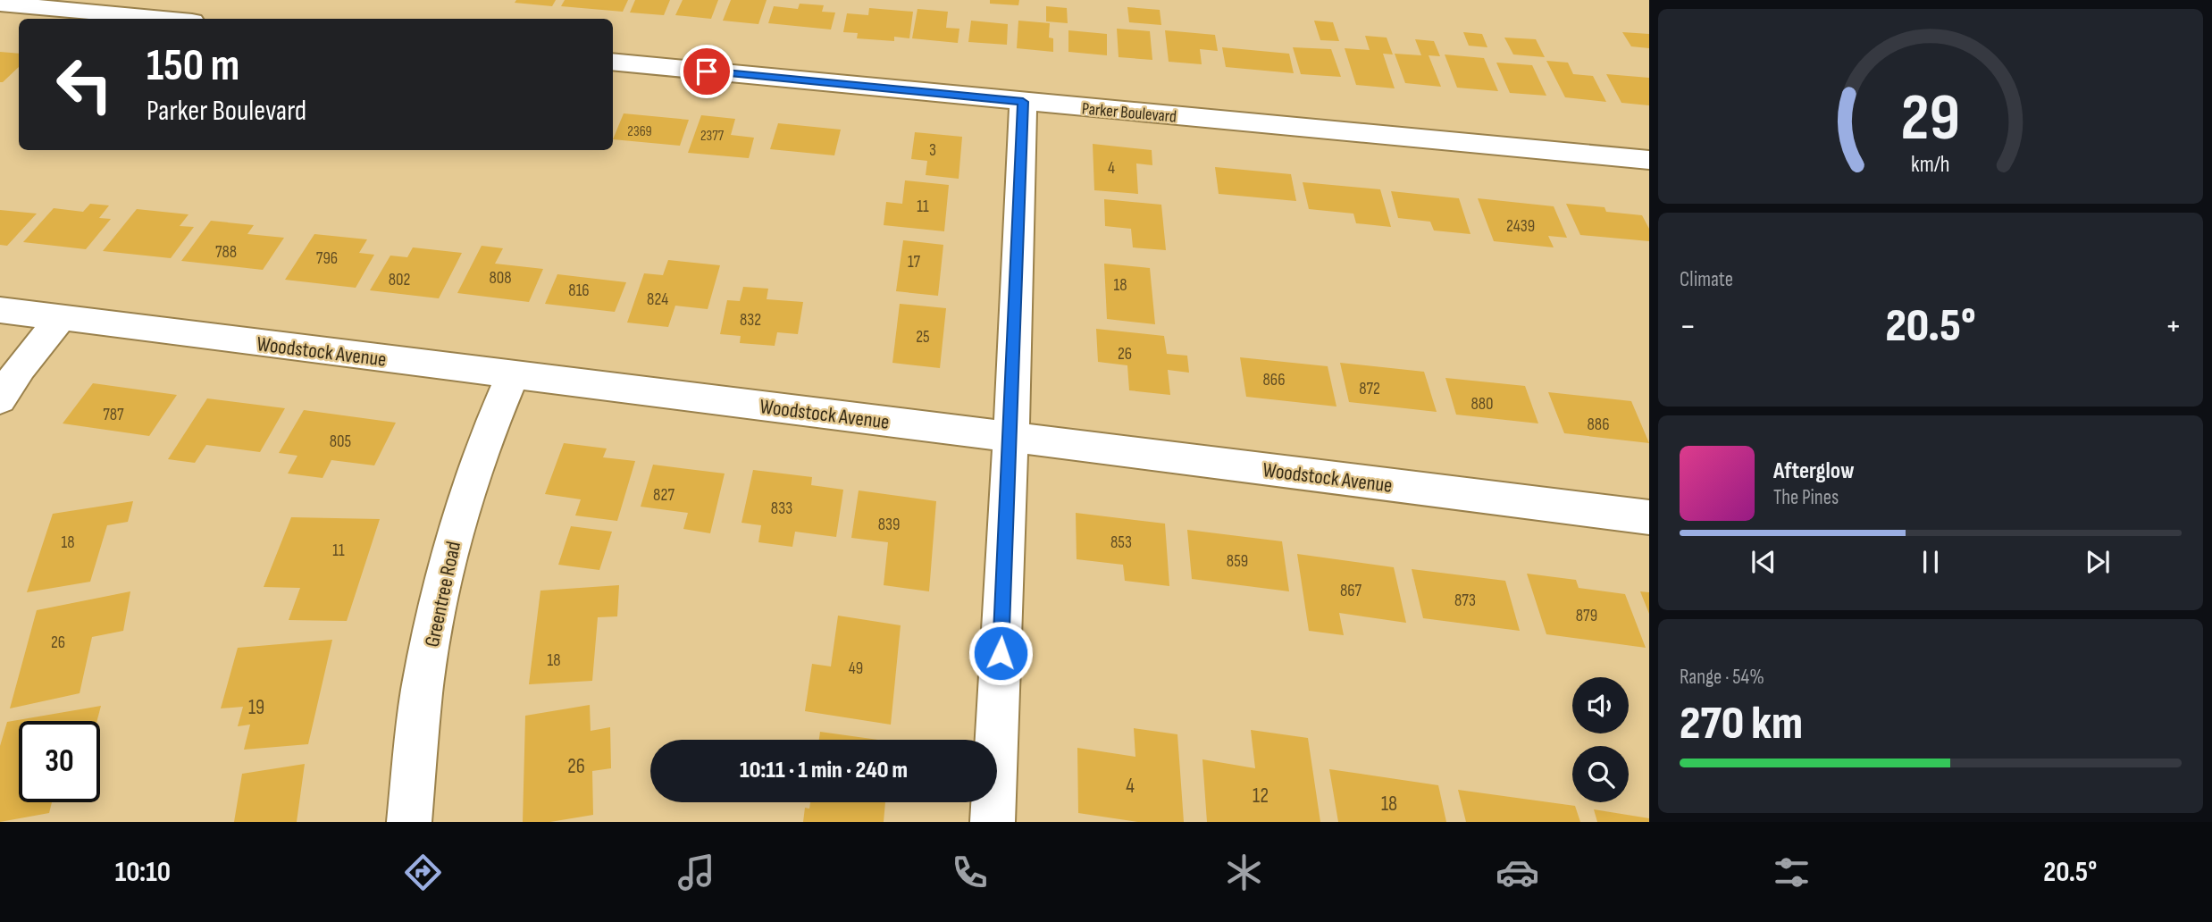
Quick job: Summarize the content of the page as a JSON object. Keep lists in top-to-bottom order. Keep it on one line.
{"streets":{"street":["Parker Boulevard","Woodstock Avenue","Greentree Road"]},"crossings":[["Woodstock Avenue","Greentree Road"]],"house_numbers":["2369","2377","3","4","11","2439","788","796","17","808","802","18","816","824","832","25","26","866","872","880","787","886","805","827","833","839","18","853","11","859","867","873","879","26","18","49","19","26","4","12","18"],"page":{"turn":["150 m","Parker Boulevard"],"tile":["Climate",["Range · 54%","270 km"]],"heat":["−","20.5°","+"],"song":["Afterglow","The Pines"],"limit":"30","trip":"10:11 · 1 min · 240 m","tabs":["10:10","20.5°"],"gauge":["29","km/h"]}}
